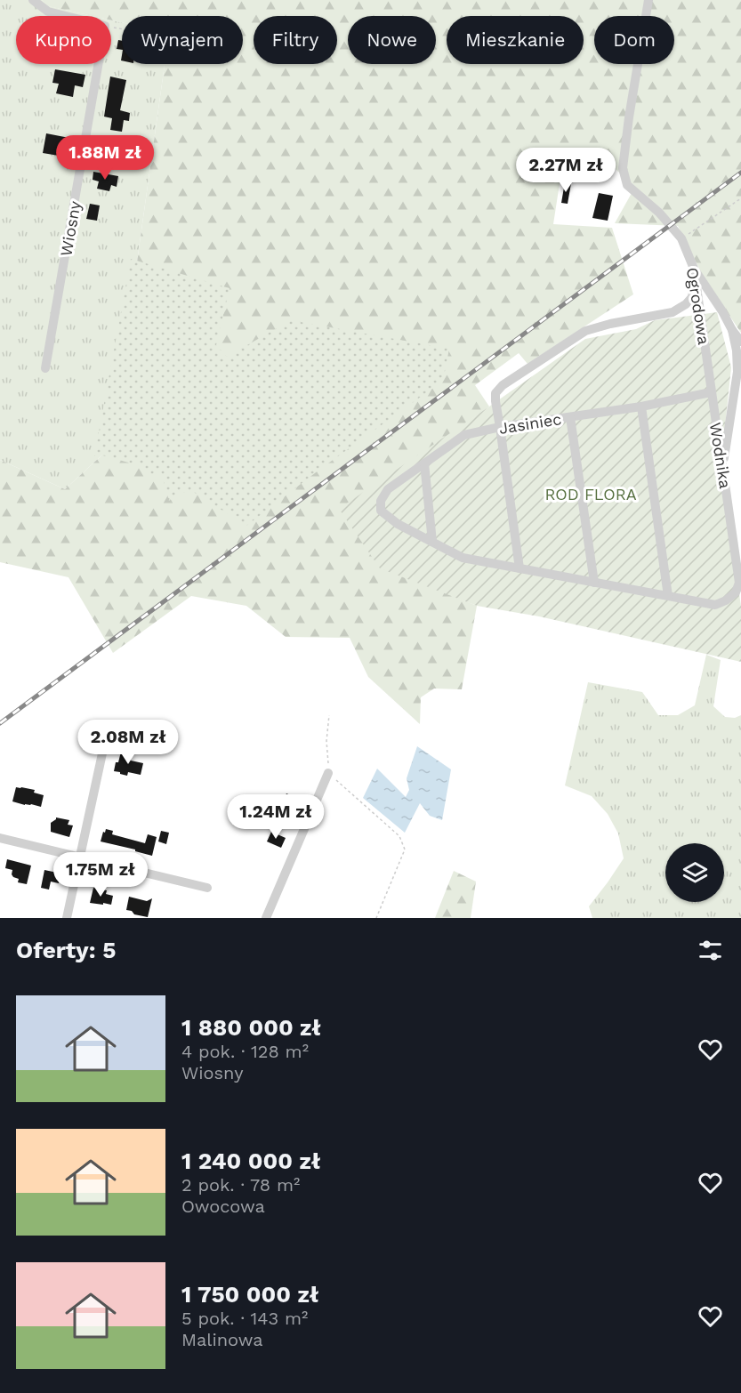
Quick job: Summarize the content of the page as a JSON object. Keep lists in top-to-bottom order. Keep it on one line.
{"streets":{"street":["Wiosny","Ogrodowa","Jasiniec","Wodnika"]},"crossings":[["Ogrodowa","Jasiniec"],["Ogrodowa","Wodnika"],["Jasiniec","Wodnika"]],"parks":["ROD FLORA"],"page":{"chip":["Kupno","Wynajem","Filtry","Nowe","Mieszkanie","Dom"],"price":["1.88M zł","2.27M zł","2.08M zł","1.24M zł","1.75M zł"],"heading":"Oferty: 5","list":[{"name":"1 880 000 zł","note":"4 pok. · 128 m² · Wiosny"},{"name":"1 240 000 zł","note":"2 pok. · 78 m² · Owocowa"},{"name":"1 750 000 zł","note":"5 pok. · 143 m² · Malinowa"}]}}
